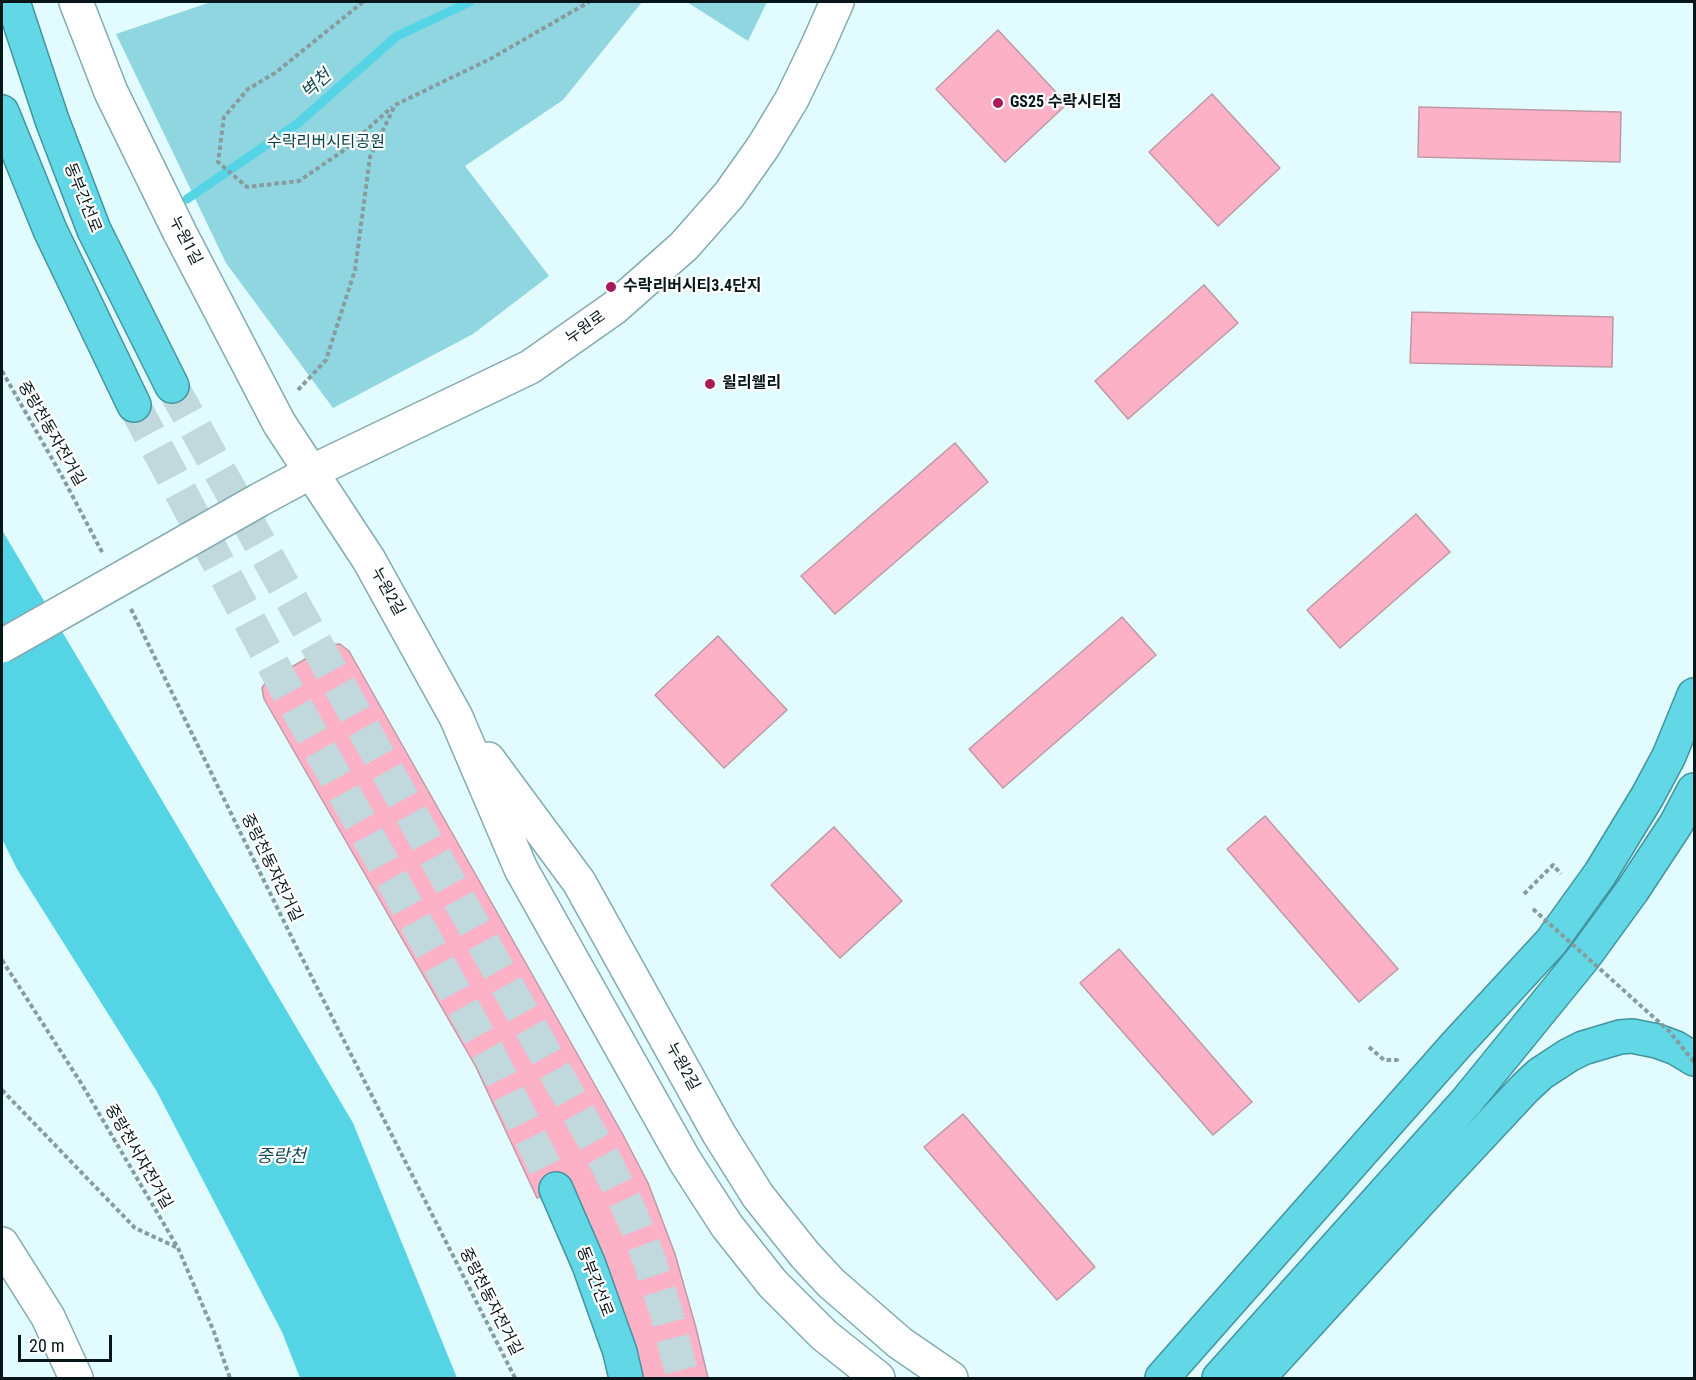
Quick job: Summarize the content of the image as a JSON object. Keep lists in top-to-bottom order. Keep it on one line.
{"streets":{"highway":["동부간선로"],"street":["누원1길","누원로","누원2길"],"path":["중랑천동자전거길","중랑천서자전거길"]},"crossings":[["누원1길","누원로"],["누원1길","누원2길"],["누원로","누원2길"]],"water":["벽천","중랑천"],"parks":["수락리버시티공원"],"places":["GS25 수락시티점","수락리버시티3.4단지","윌리웰리"],"scale_bar":"20 m"}
